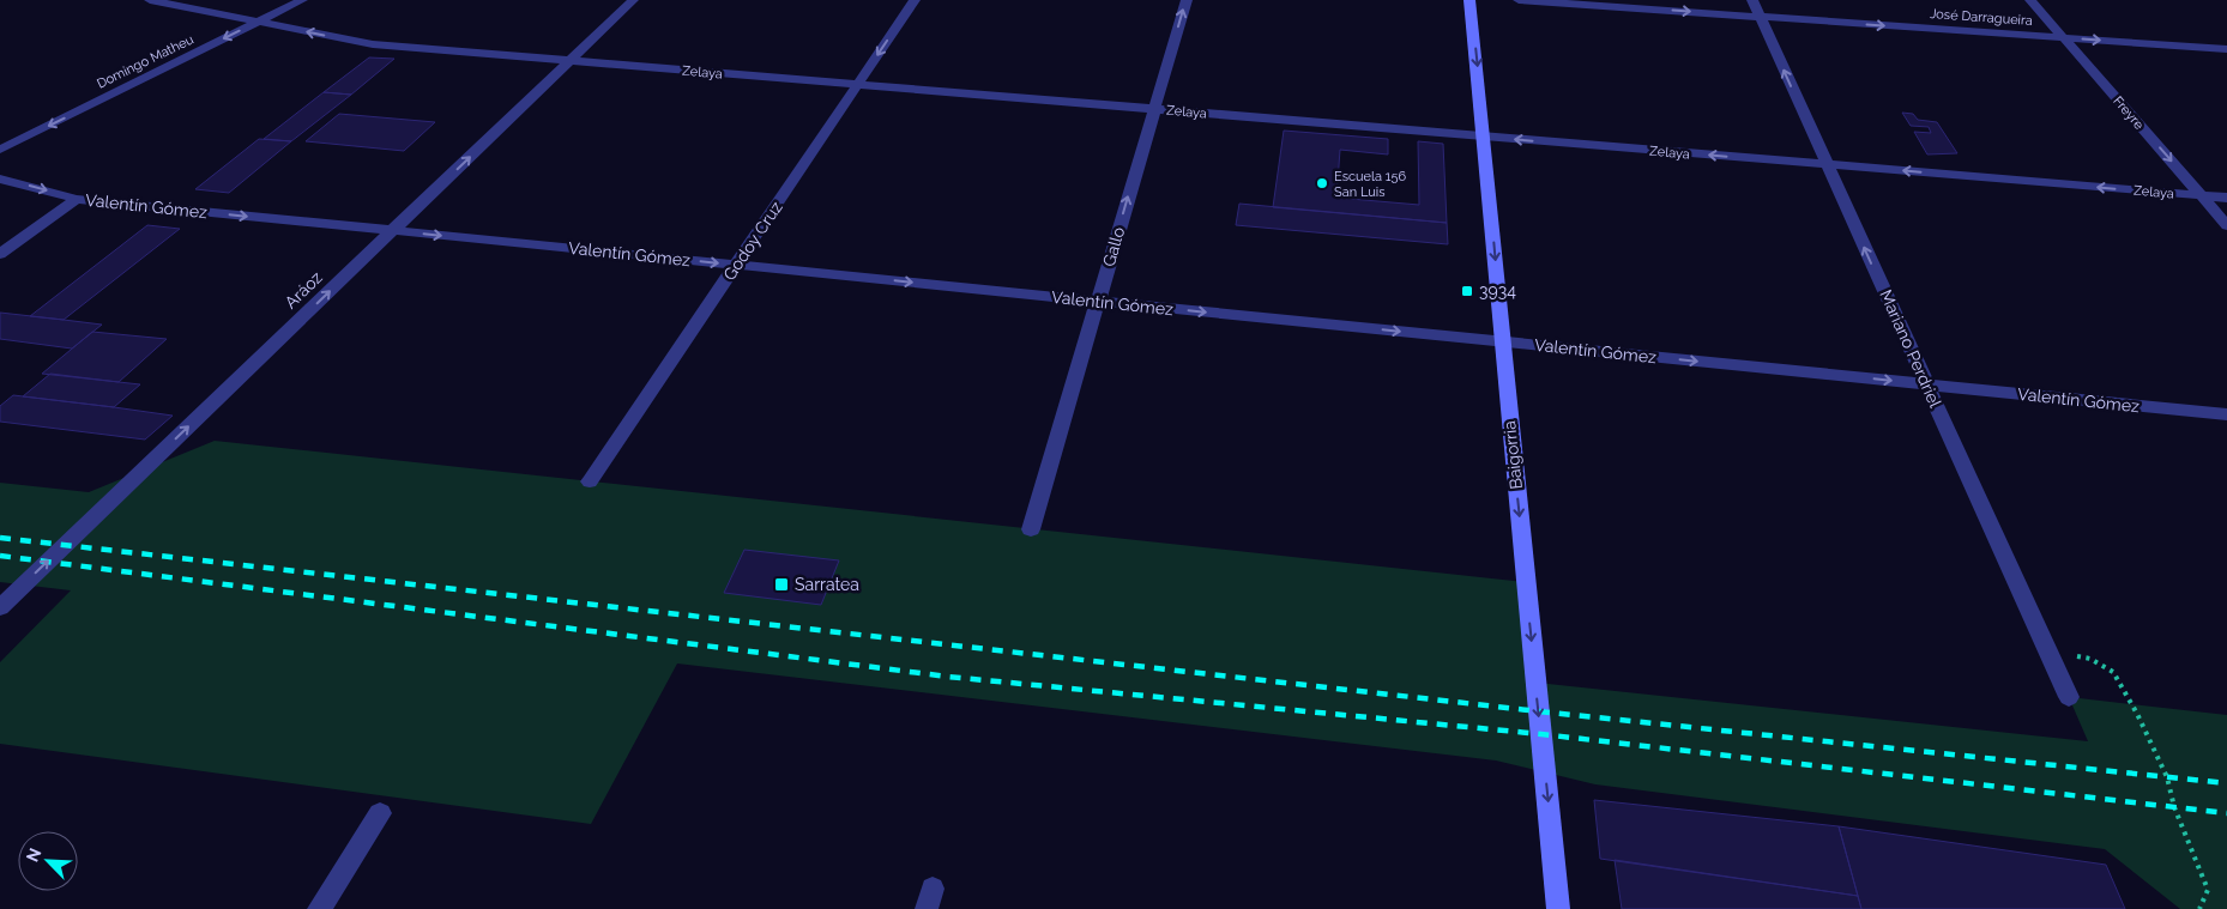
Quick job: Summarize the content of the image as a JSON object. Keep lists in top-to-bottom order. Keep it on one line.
{"streets":{"street":["José Darragueira","Domingo Matheu","Zelaya","Freyre","Valentín Gómez","Godoy Cruz","Gallo","Aráoz","Mariano Perdriel","Baigorria"]},"crossings":[["José Darragueira","Freyre"],["José Darragueira","Mariano Perdriel"],["Domingo Matheu","Zelaya"],["Zelaya","Freyre"],["Zelaya","Godoy Cruz"],["Zelaya","Gallo"],["Zelaya","Aráoz"],["Zelaya","Mariano Perdriel"],["Zelaya","Baigorria"],["Valentín Gómez","Godoy Cruz"],["Valentín Gómez","Gallo"],["Valentín Gómez","Aráoz"],["Valentín Gómez","Mariano Perdriel"],["Valentín Gómez","Baigorria"]],"one_way":["José Darragueira","Domingo Matheu","Zelaya","Freyre","Valentín Gómez","Gallo","Aráoz","Mariano Perdriel","Baigorria"],"places":{"other":["Escuela 156 San Luis"],"transit":["3934","Sarratea"]},"north":"top left"}
